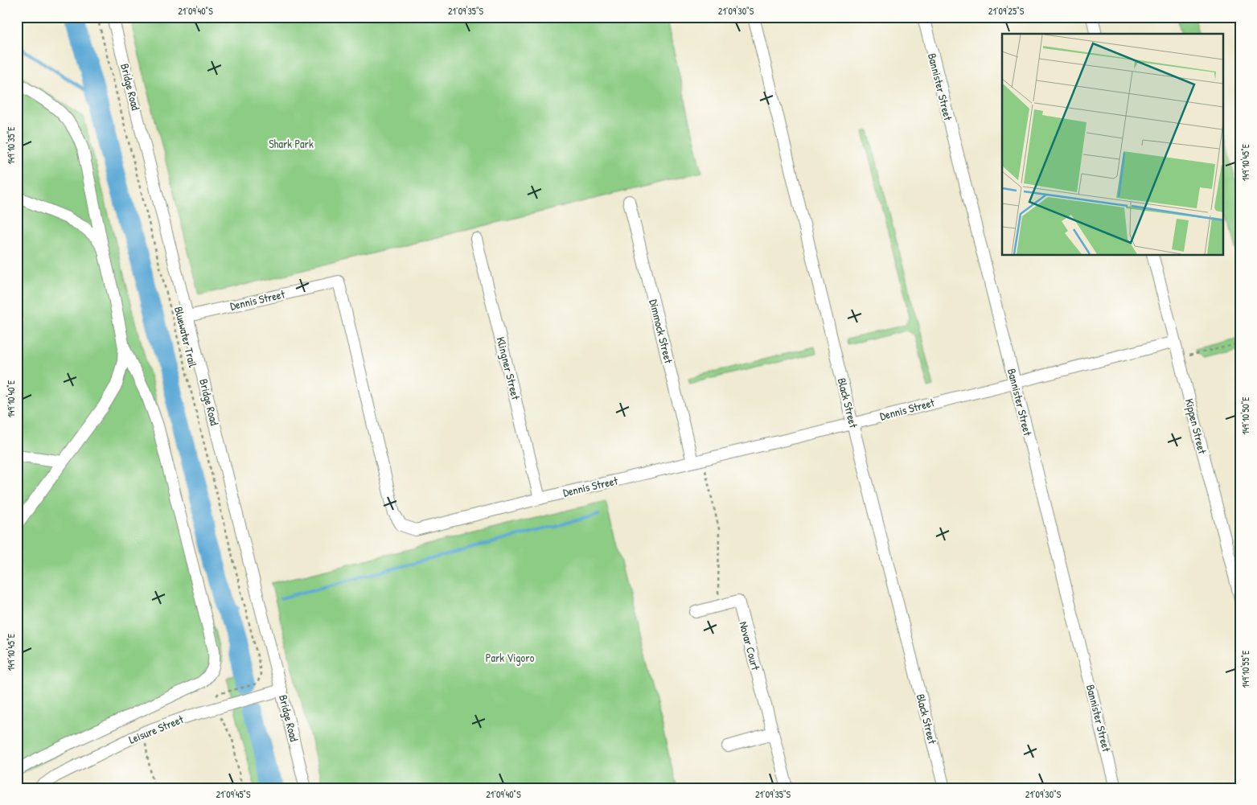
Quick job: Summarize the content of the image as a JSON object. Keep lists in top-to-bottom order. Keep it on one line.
{"streets":{"street":["Bridge Road","Bannister Street","Dennis Street","Dimmock Street","Klingner Street","Black Street","Kippen Street","Novar Court","Leisure Street"],"path":["Bluewater Trail"]},"crossings":[["Bridge Road","Dennis Street"],["Bridge Road","Leisure Street"],["Bannister Street","Dennis Street"],["Dennis Street","Dimmock Street"],["Dennis Street","Klingner Street"],["Dennis Street","Black Street"],["Dennis Street","Kippen Street"]],"parks":["Shark Park","Park Vigoro"],"coordinates":["21°09'40\"S","21°09'35\"S","21°09'30\"S","21°09'25\"S","149°10'35\"E","149°10'45\"E","149°10'40\"E","149°10'50\"E","149°10'55\"E","21°09'45\"S"]}
